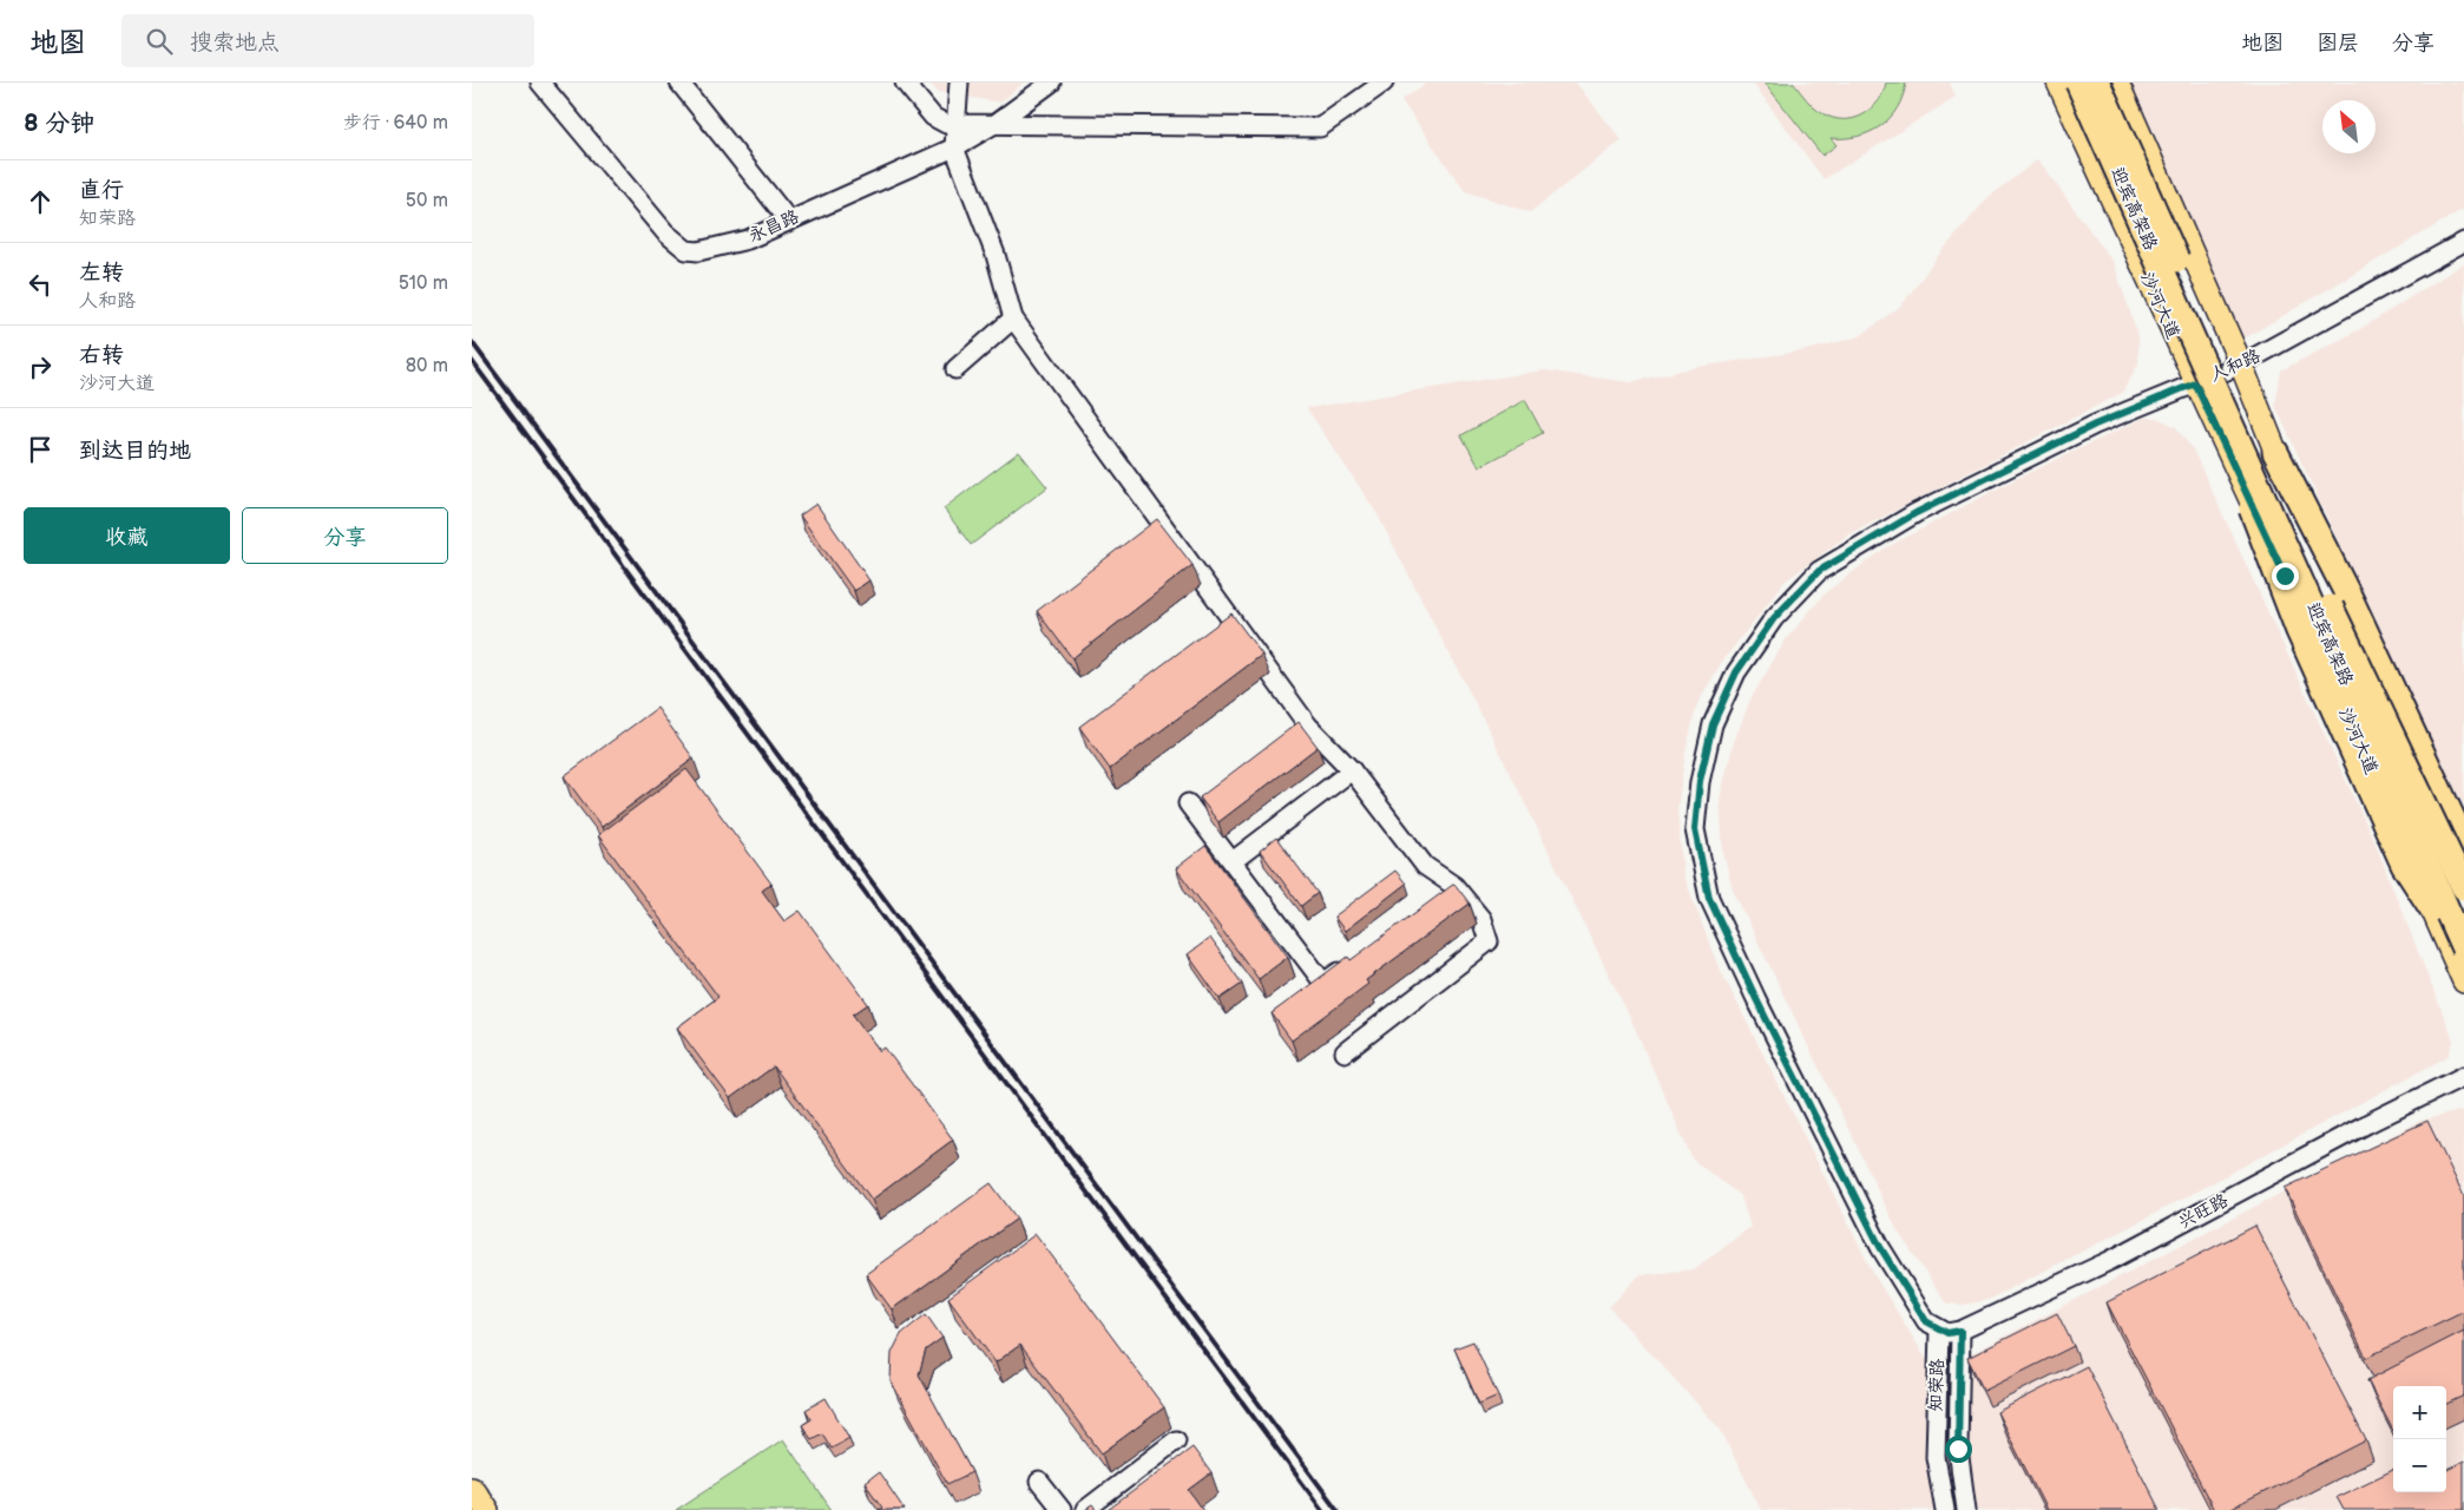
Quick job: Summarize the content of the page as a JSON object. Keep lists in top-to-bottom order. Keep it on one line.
{"streets":{"highway":["迎宾高架路"],"main road":["沙河大道"],"street":["永昌路","人和路","兴旺路","知荣路"]},"crossings":[["沙河大道","人和路"],["人和路","兴旺路"],["人和路","知荣路"],["兴旺路","知荣路"]],"north":"top left","page":{"header":"地图","search":"搜索地点","nav":["地图","图层","分享"],"heading":["8 分钟","步行 · 640 m"],"list":[["直行","知荣路","50 m"],["左转","人和路","510 m"],["右转","沙河大道","80 m"],"到达目的地"],"buttons":["收藏","分享"],"map_buttons":["+","−"]}}
